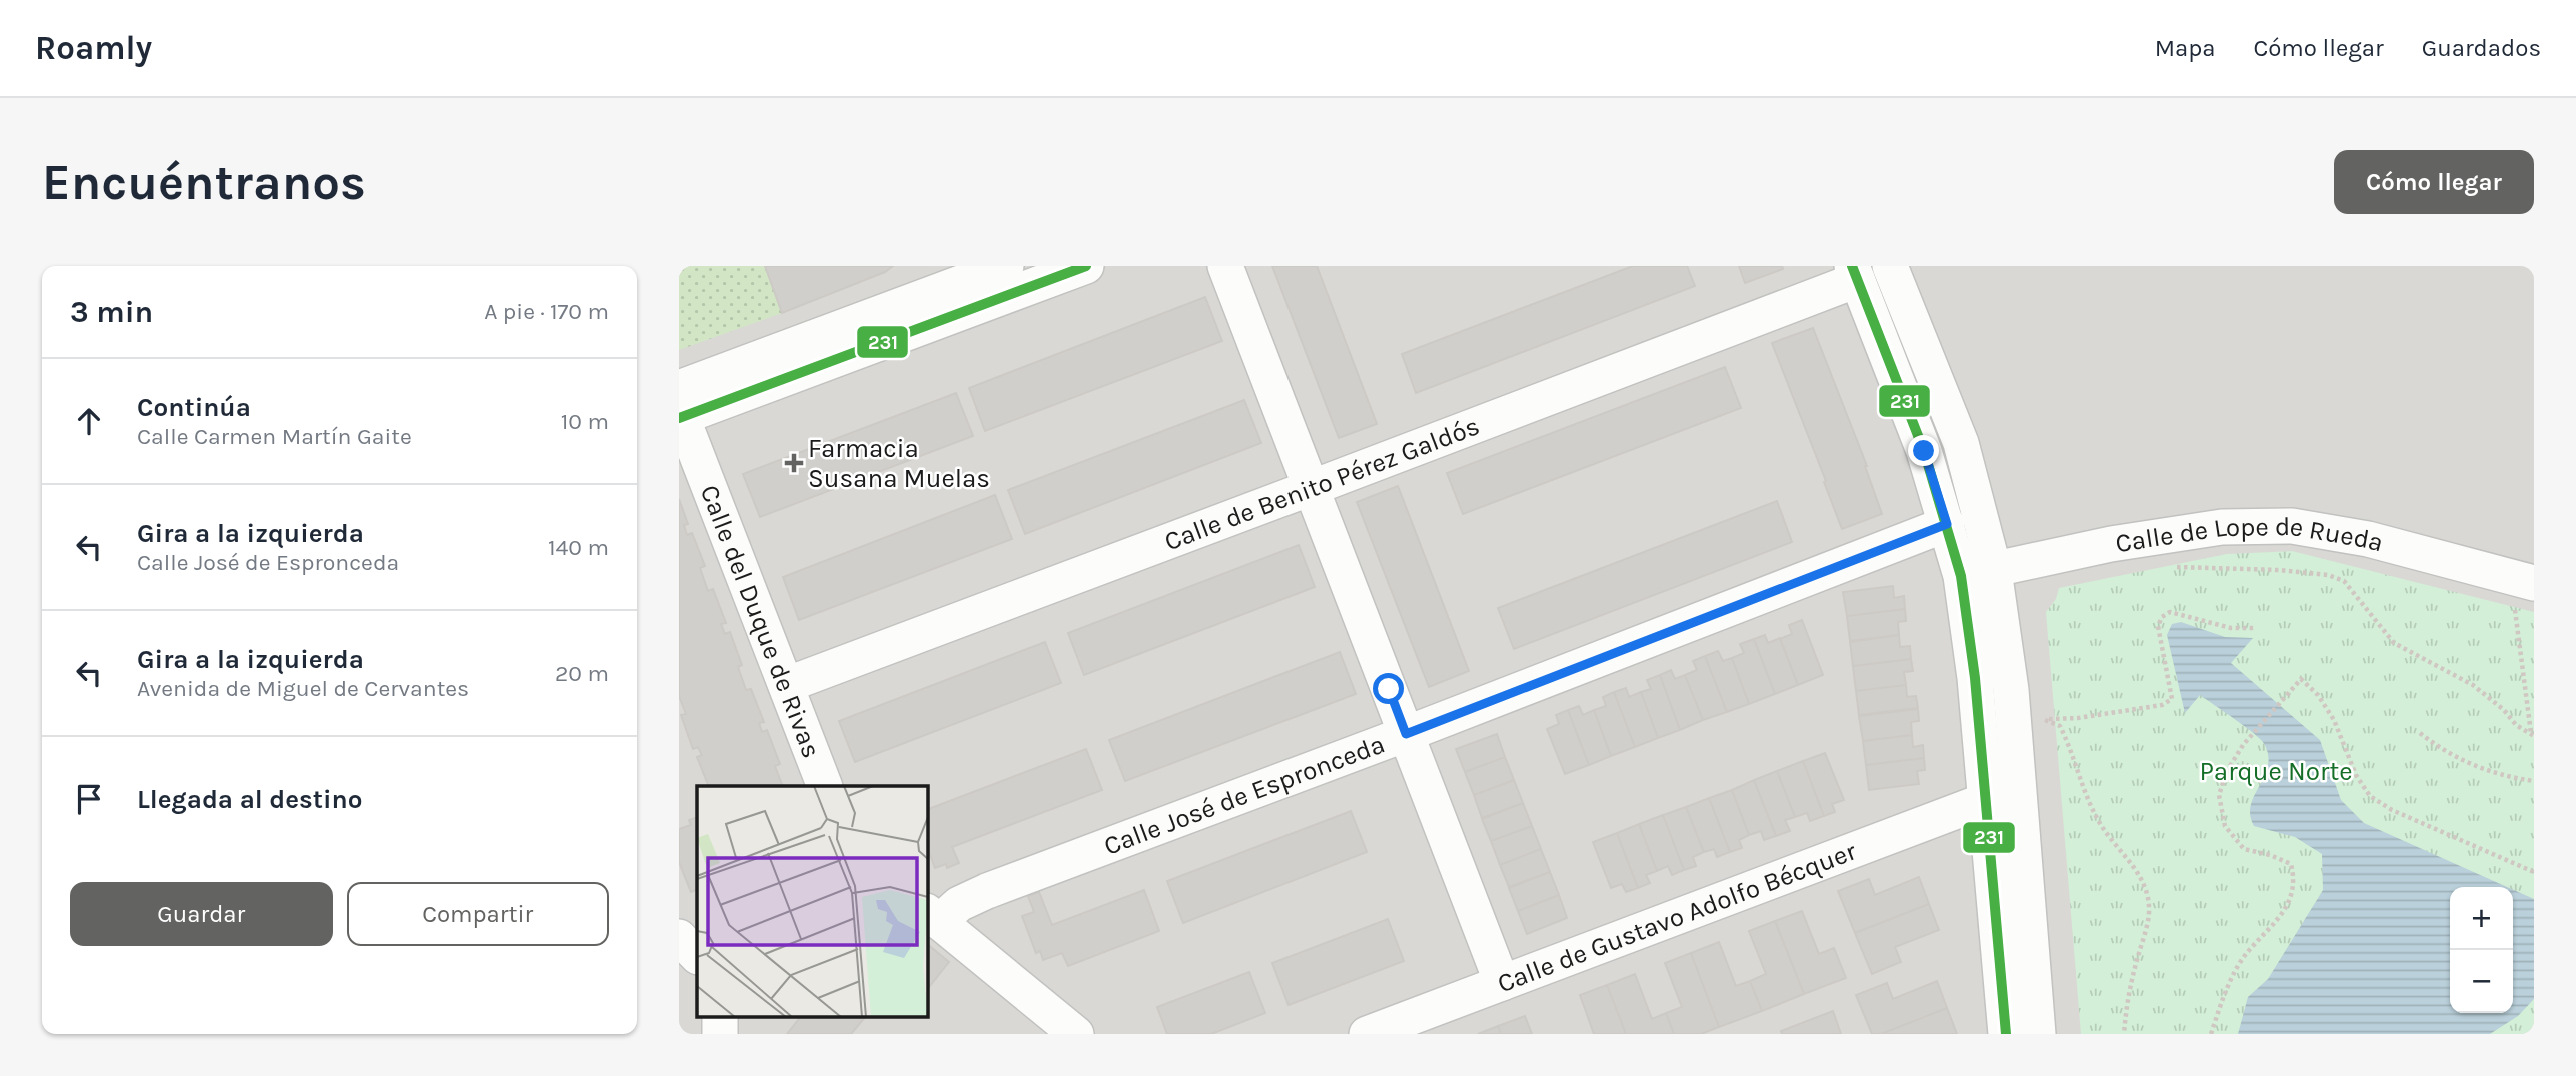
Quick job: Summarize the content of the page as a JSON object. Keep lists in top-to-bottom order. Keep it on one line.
{"streets":{"street":["Calle de Benito Pérez Galdós","Calle de Lope de Rueda","Calle del Duque de Rivas","Calle José de Espronceda","Calle de Gustavo Adolfo Bécquer"]},"crossings":[["Calle de Benito Pérez Galdós","Calle del Duque de Rivas"]],"parks":["Parque Norte"],"places":{"health":["Farmacia Susana Muelas"]},"lines":["transit line 231"],"page":{"header":"Roamly","nav":["Mapa","Cómo llegar","Guardados"],"buttons":["Cómo llegar",["Guardar","Compartir"]],"title":"Encuéntranos","heading":["3 min","A pie · 170 m"],"list":[["Continúa","Calle Carmen Martín Gaite","10 m"],["Gira a la izquierda","Calle José de Espronceda","140 m"],["Gira a la izquierda","Avenida de Miguel de Cervantes","20 m"],"Llegada al destino"],"map_buttons":["+","−"]}}
